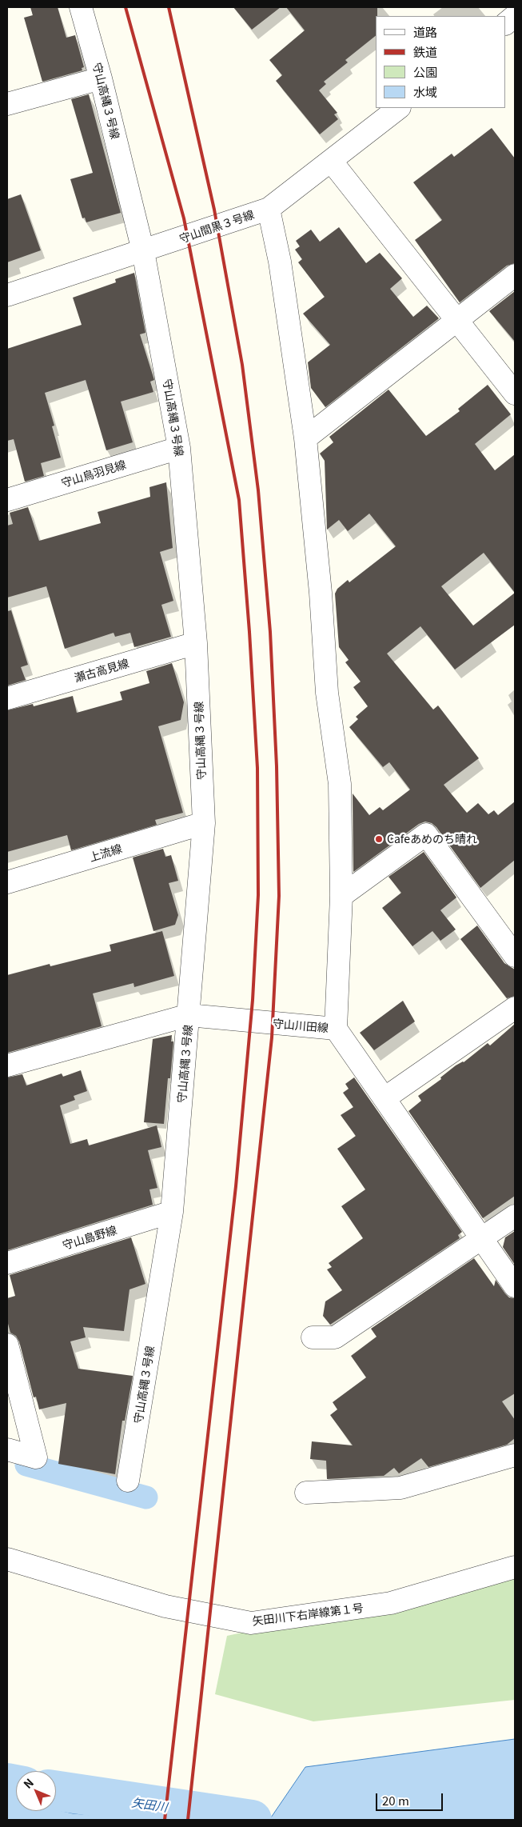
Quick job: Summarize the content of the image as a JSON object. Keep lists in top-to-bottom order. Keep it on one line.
{"streets":{"street":["守山高縄３号線","守山間黒３号線","守山鳥羽見線","瀬古高見線","上流線","守山川田線","守山島野線","矢田川下右岸線第１号"]},"crossings":[["守山高縄３号線","守山間黒３号線"],["守山高縄３号線","守山鳥羽見線"],["守山高縄３号線","瀬古高見線"],["守山高縄３号線","上流線"],["守山高縄３号線","守山川田線"],["守山高縄３号線","守山島野線"]],"water":["矢田川"],"places":["Cafeあめのち晴れ"],"legend":["道路","鉄道","公園","水域"],"scale_bar":"20 m","north":"top left"}
